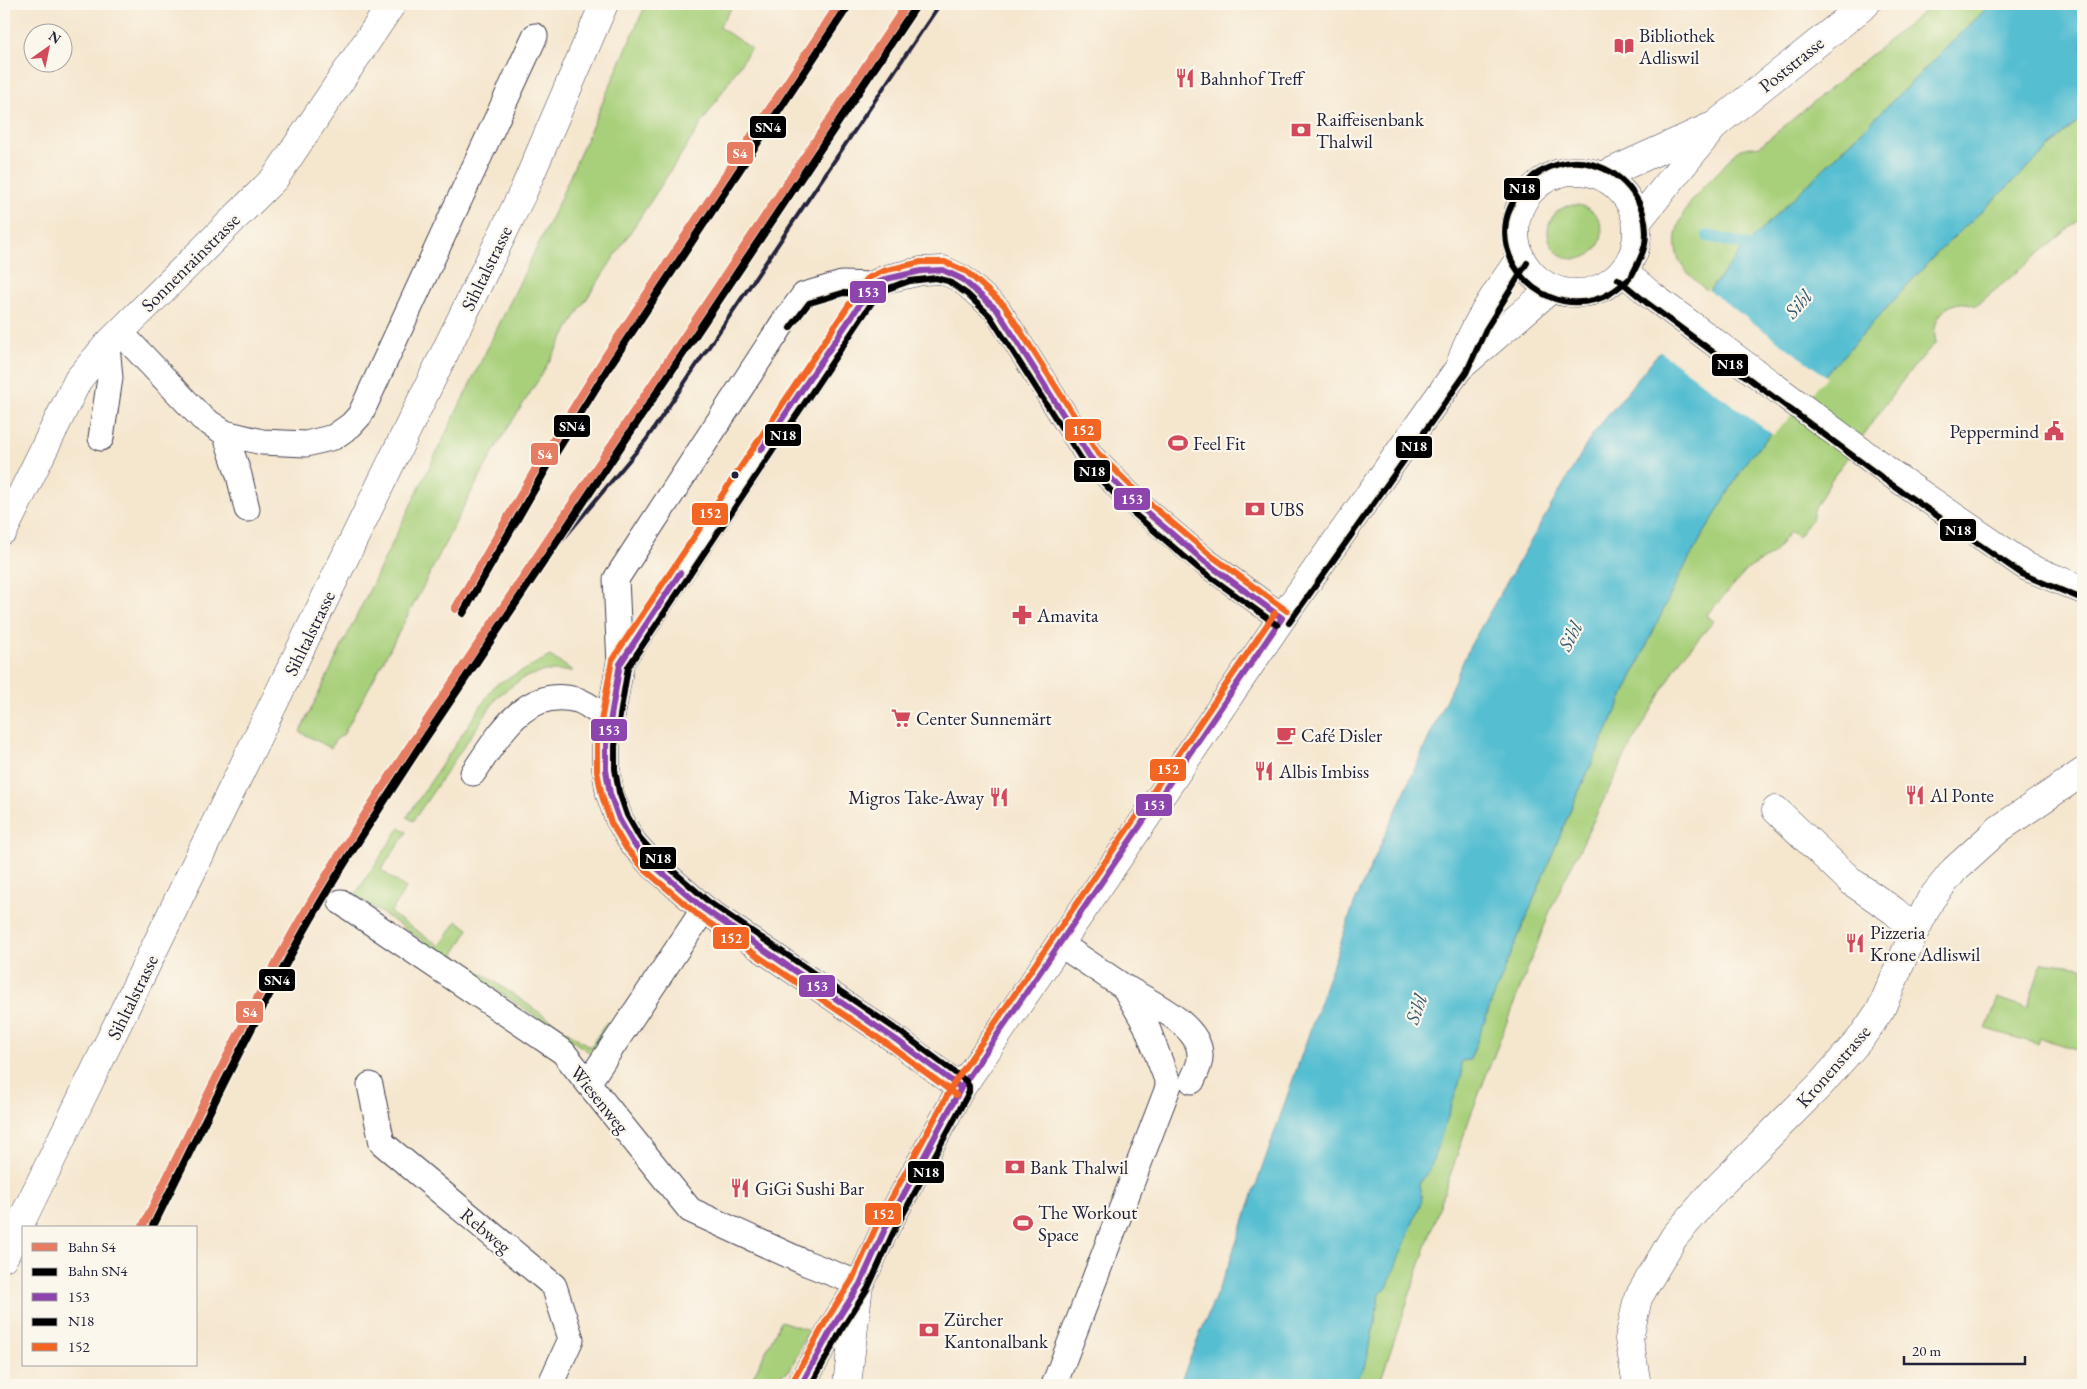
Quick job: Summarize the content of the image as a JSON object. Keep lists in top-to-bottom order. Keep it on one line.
{"streets":{"main road":["Poststrasse","Sonnenrainstrasse","Sihltalstrasse","Kronenstrasse"],"lane":["Wiesenweg","Rebweg"]},"water":["Sihl"],"places":{"library":["Bibliothek Adliswil"],"restaurant":["Bahnhof Treff","Albis Imbiss","Al Ponte","Migros Take-Away","Pizzeria Krone Adliswil","GiGi Sushi Bar"],"bank":["Raiffeisenbank Thalwil","UBS","Bank Thalwil","Zürcher Kantonalbank"],"public building":["Peppermind"],"sports":["Feel Fit","The Workout Space"],"pharmacy":["Amavita"],"supermarket":["Center Sunnemärt"],"cafe":["Café Disler"]},"lines":["rail line S4","rail line SN4","transit line N18","transit line 152","transit line 153"],"legend":["Bahn S4","Bahn SN4","153","N18","152"],"scale_bar":"20 m","north":"top right"}
